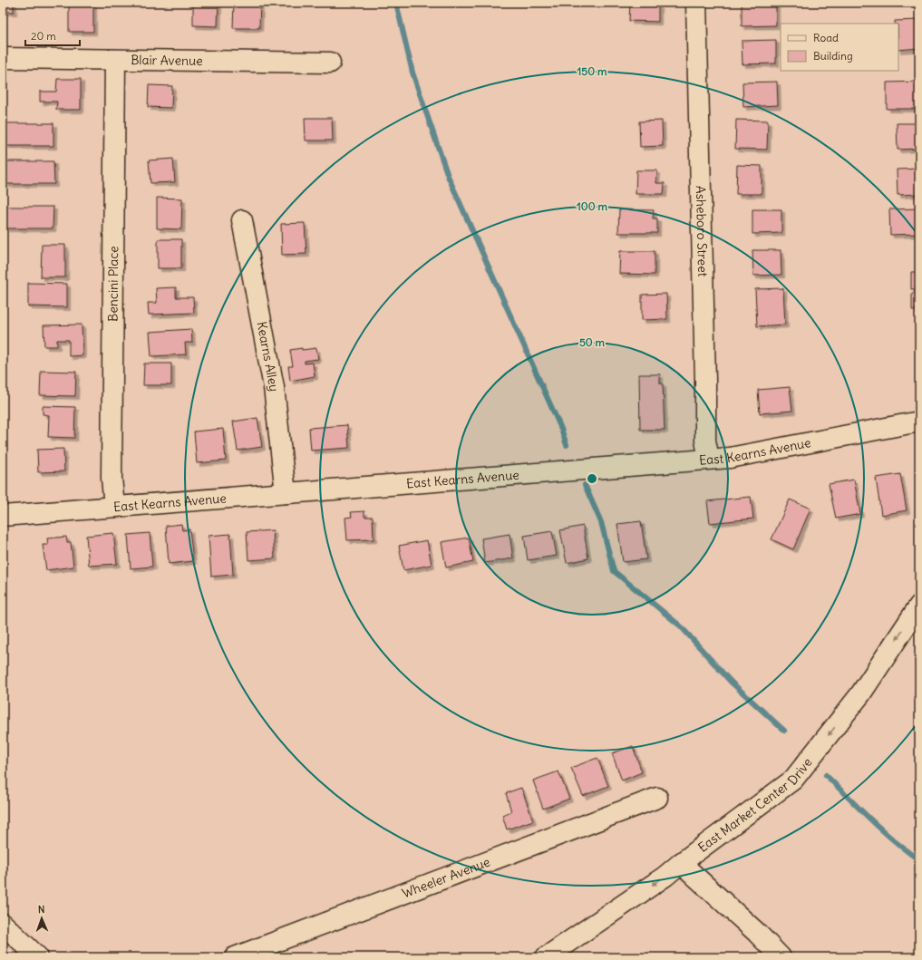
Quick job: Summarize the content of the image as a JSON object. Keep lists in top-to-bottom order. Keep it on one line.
{"streets":{"street":["Blair Avenue","Asheboro Street","Bencini Place","Kearns Alley","East Kearns Avenue","East Market Center Drive","Wheeler Avenue"]},"crossings":[["Blair Avenue","Bencini Place"],["Asheboro Street","East Kearns Avenue"],["Bencini Place","East Kearns Avenue"],["Kearns Alley","East Kearns Avenue"]],"one_way":["East Market Center Drive"],"legend":["Road","Building"],"scale_bar":"20 m","north":"top","rings":["150 m","100 m","50 m"]}
